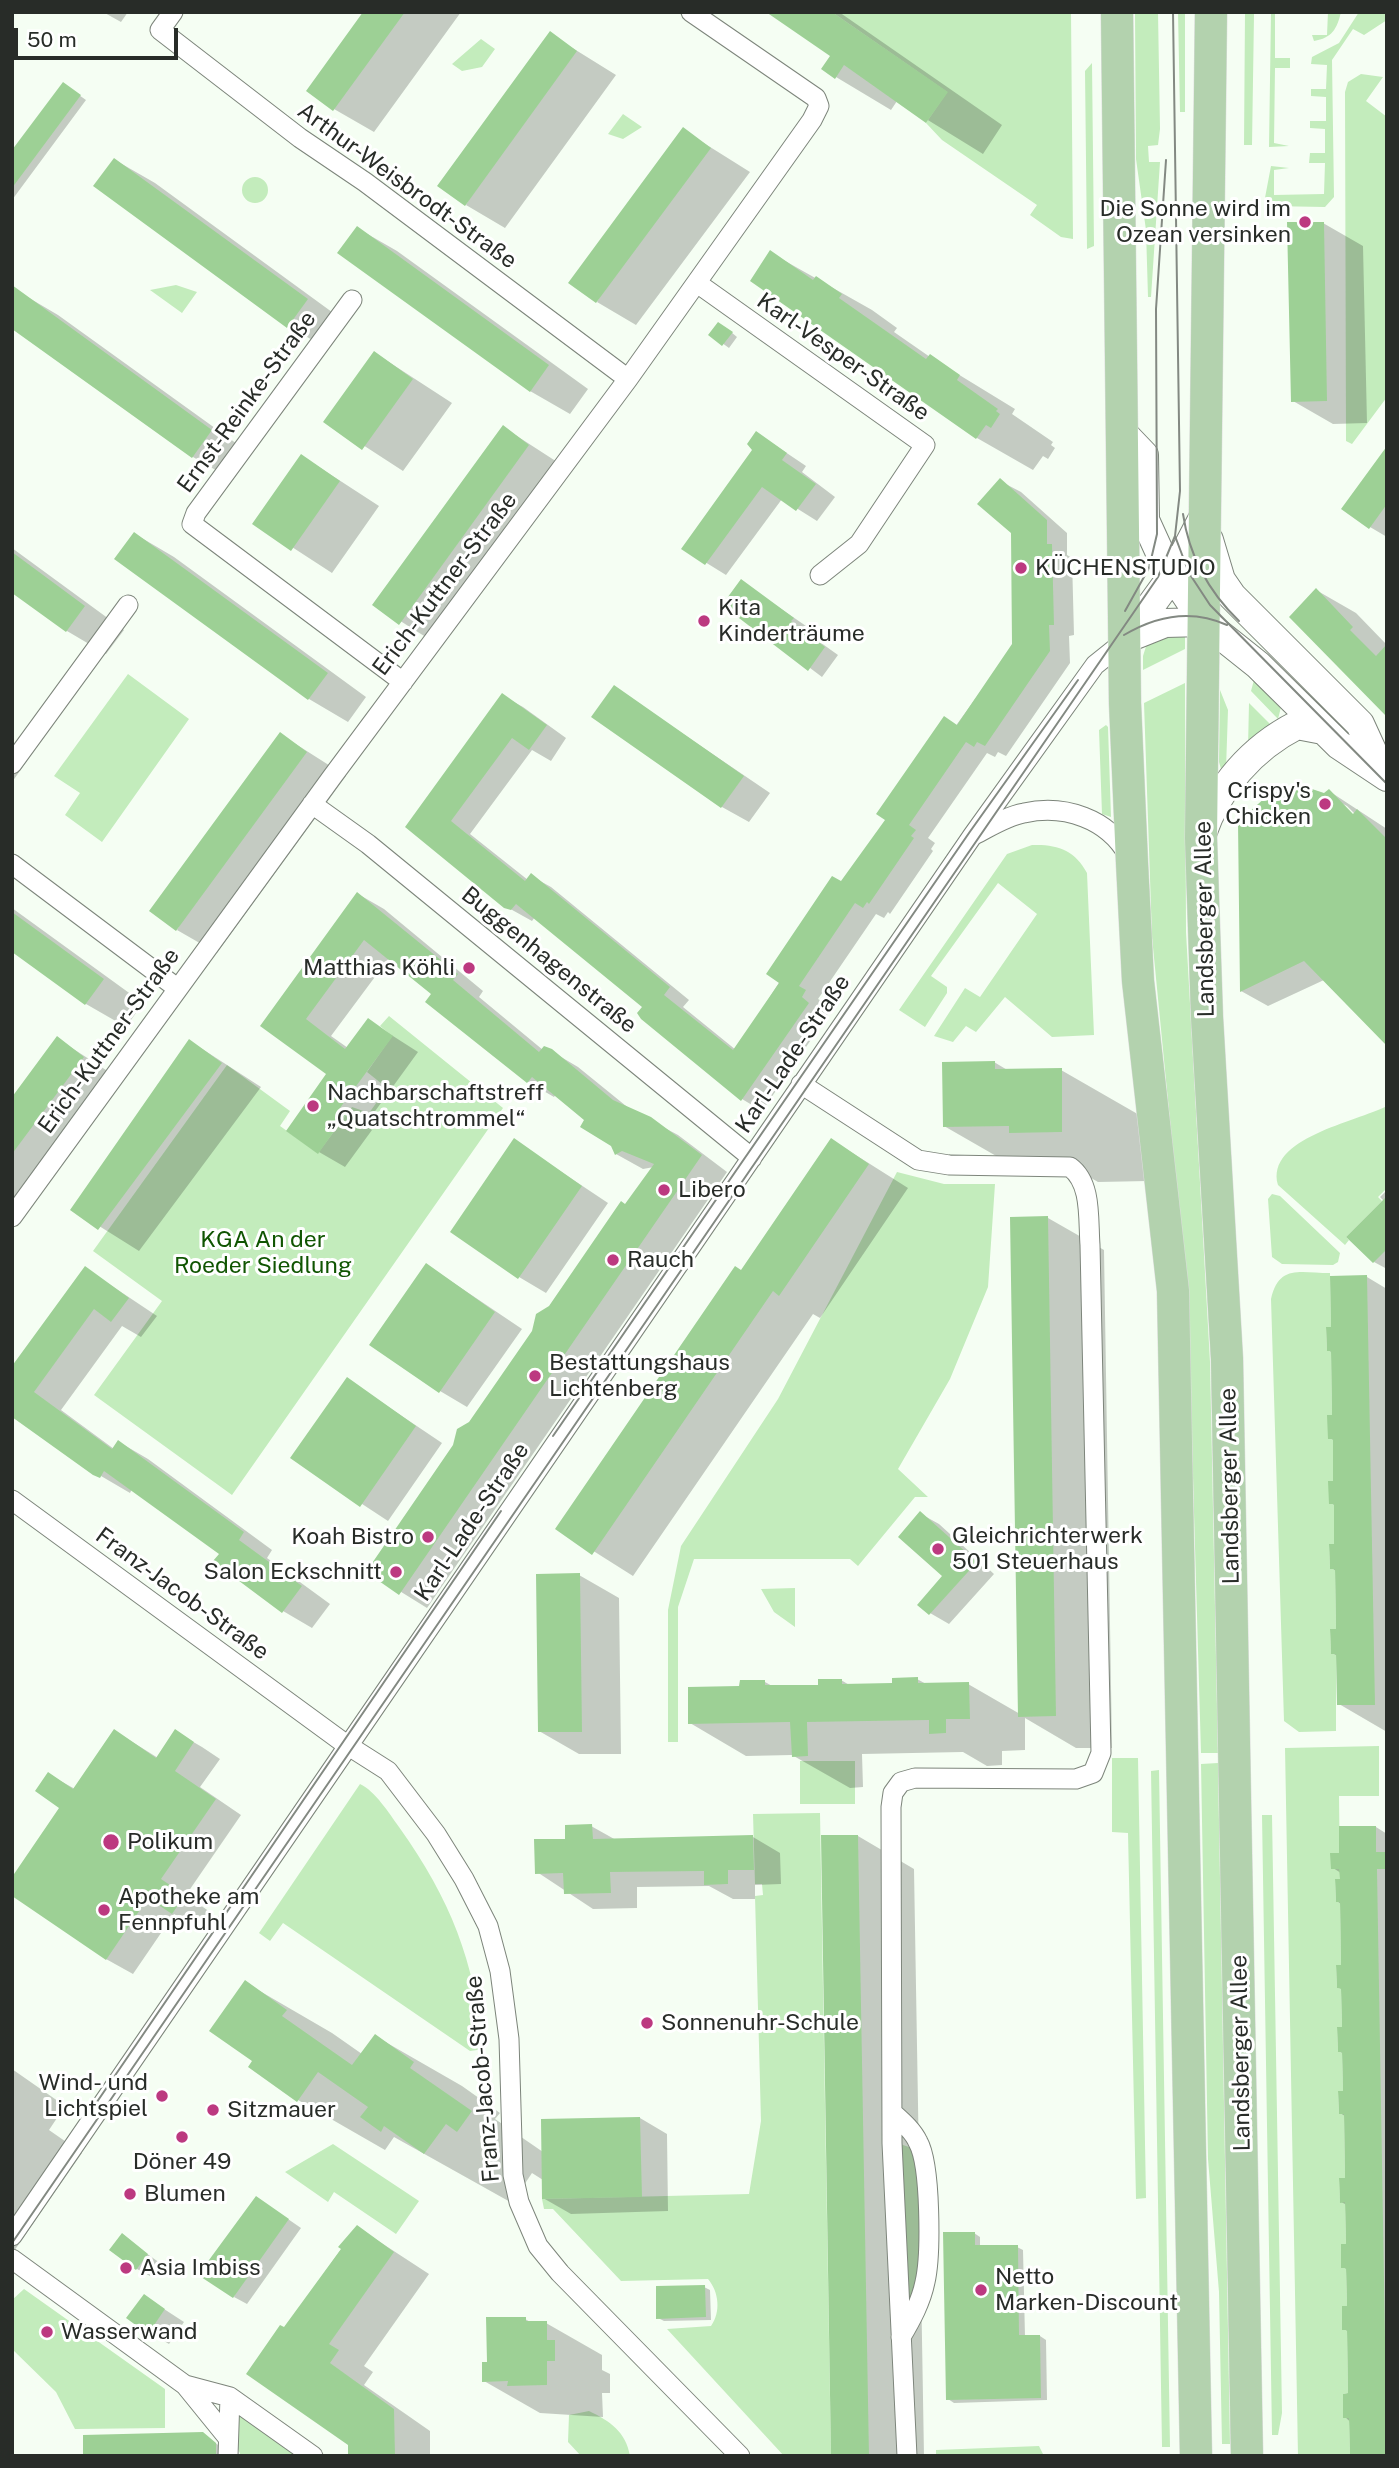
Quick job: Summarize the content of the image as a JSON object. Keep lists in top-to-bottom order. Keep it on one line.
{"streets":{"main road":["Landsberger Allee"],"street":["Arthur-Weisbrodt-Straße","Karl-Vesper-Straße","Ernst-Reinke-Straße","Erich-Kuttner-Straße","Buggenhagenstraße","Karl-Lade-Straße","Franz-Jacob-Straße"]},"crossings":[["Arthur-Weisbrodt-Straße","Erich-Kuttner-Straße"],["Karl-Vesper-Straße","Erich-Kuttner-Straße"],["Ernst-Reinke-Straße","Erich-Kuttner-Straße"],["Erich-Kuttner-Straße","Buggenhagenstraße"],["Landsberger Allee","Karl-Lade-Straße"],["Buggenhagenstraße","Karl-Lade-Straße"],["Karl-Lade-Straße","Franz-Jacob-Straße"]],"parks":["KGA An der Roeder Siedlung"],"places":["Die Sonne wird im Ozean versinken","KÜCHENSTUDIO","Kita Kinderträume","Crispy's Chicken","Matthias Köhli","Nachbarschaftstreff „Quatschtrommel“","Libero","Rauch","Bestattungshaus Lichtenberg","Koah Bistro","Gleichrichterwerk 501 Steuerhaus","Salon Eckschnitt","Polikum","Apotheke am Fennpfuhl","Sonnenuhr-Schule","Wind- und Lichtspiel","Sitzmauer","Döner 49","Blumen","Asia Imbiss","Netto Marken-Discount","Wasserwand"],"scale_bar":"50 m"}
